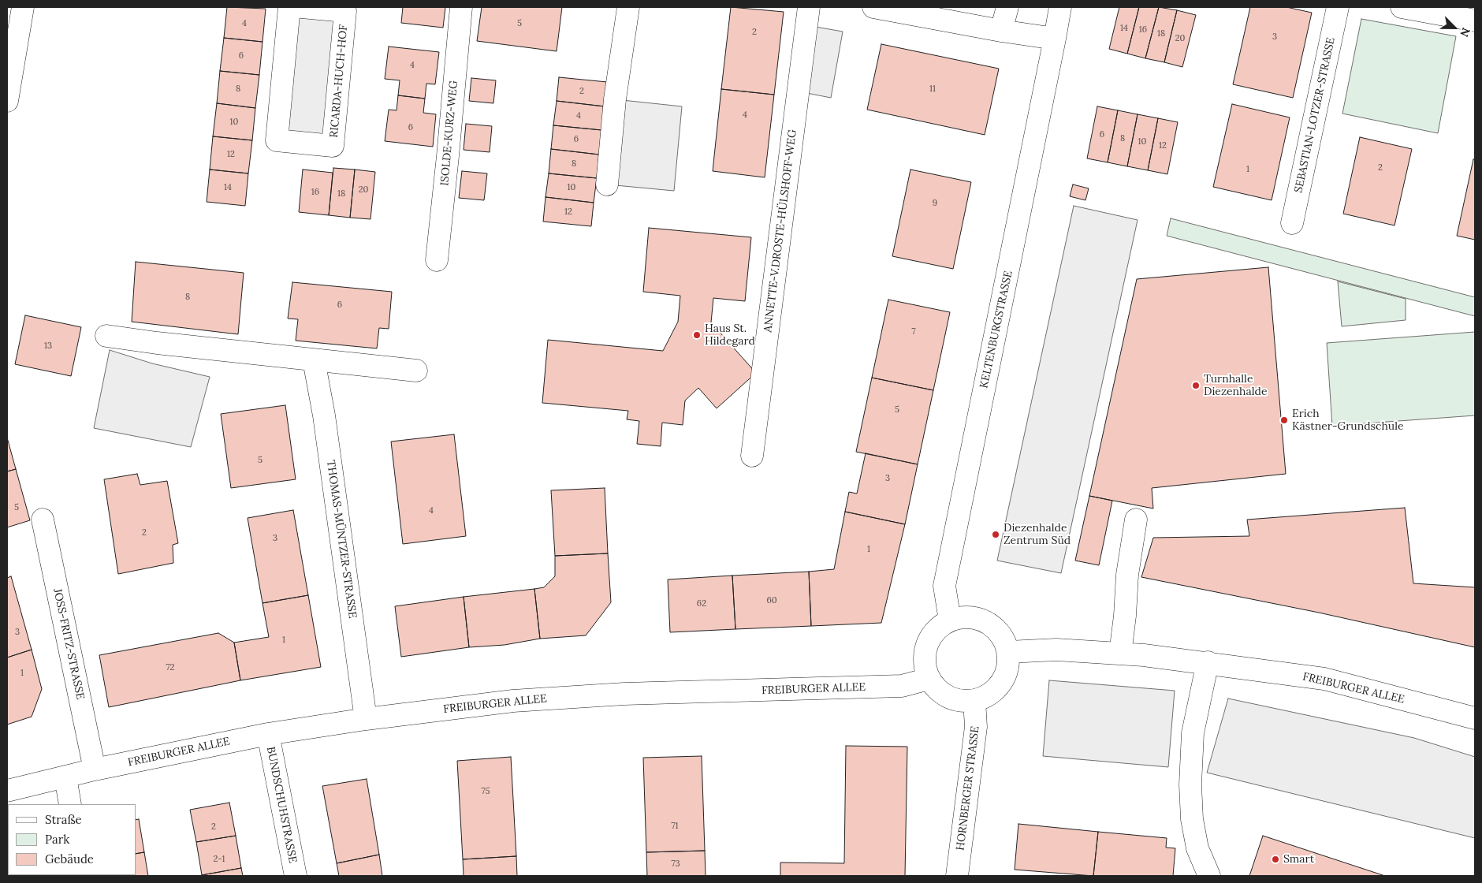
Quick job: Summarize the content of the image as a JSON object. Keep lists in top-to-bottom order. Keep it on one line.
{"streets":{"street":["RICARDA-HUCH-HOF","SEBASTIAN-LOTZER-STRASSE","ISOLDE-KURZ-WEG","ANNETTE-V.DROSTE-HÜLSHOFF-WEG","KELTENBURGSTRASSE","THOMAS-MÜNTZER-STRASSE","JOSS-FRITZ-STRASSE","FREIBURGER ALLEE","HORNBERGER STRASSE","BUNDSCHUHSTRASSE"]},"crossings":[["KELTENBURGSTRASSE","FREIBURGER ALLEE"],["KELTENBURGSTRASSE","HORNBERGER STRASSE"],["THOMAS-MÜNTZER-STRASSE","FREIBURGER ALLEE"],["JOSS-FRITZ-STRASSE","FREIBURGER ALLEE"],["FREIBURGER ALLEE","HORNBERGER STRASSE"],["FREIBURGER ALLEE","BUNDSCHUHSTRASSE"]],"places":["Haus St. Hildegard","Turnhalle Diezenhalde","Erich Kästner-Grundschule","Diezenhalde Zentrum Süd","Smart"],"house_numbers":["4","5","14","16","2","18","3","20","6","4","8","11","2","4","4","10","6","6","8","6","10","12","12","8","2","1","14","10","20","16","18","9","12","8","6","7","13","5","5","3","5","4","2","3","1","60","62","3","1","72","1","75","71","2","2-1","73"],"legend":["Straße","Park","Gebäude"],"north":"bottom right"}
